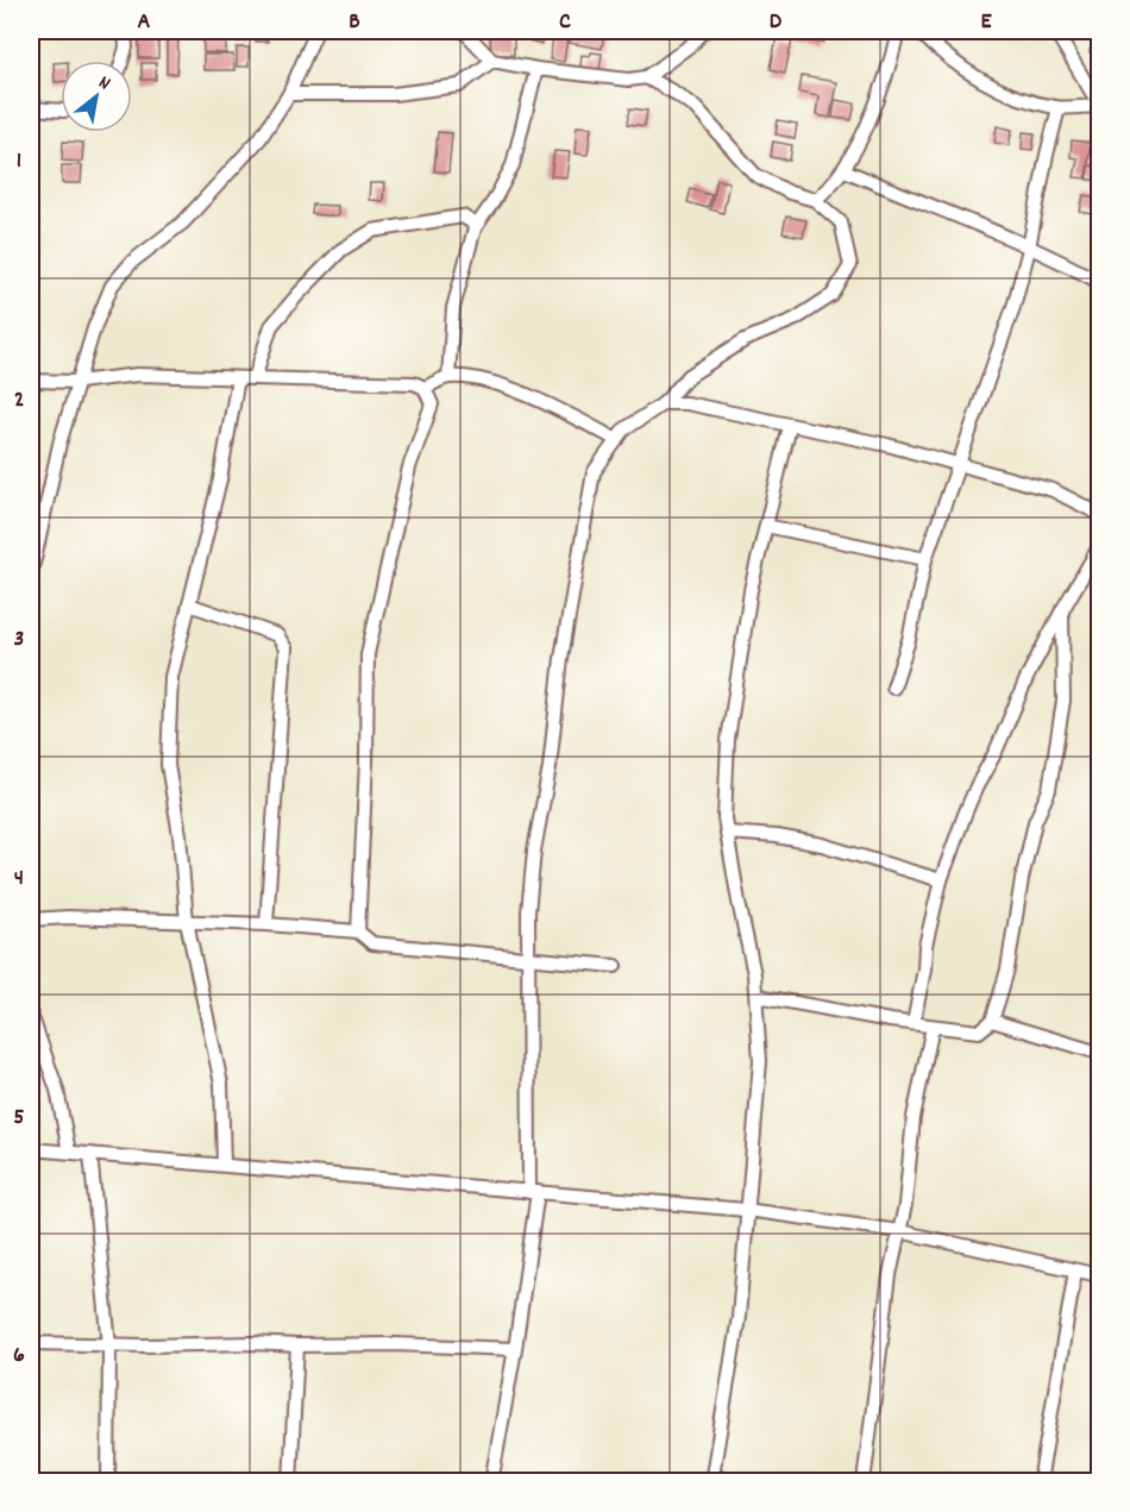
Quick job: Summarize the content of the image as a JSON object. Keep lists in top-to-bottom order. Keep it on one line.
{"north":"top right","grid":{"columns":["A","B","C","D","E"],"rows":["1","2","3","4","5","6"]}}
